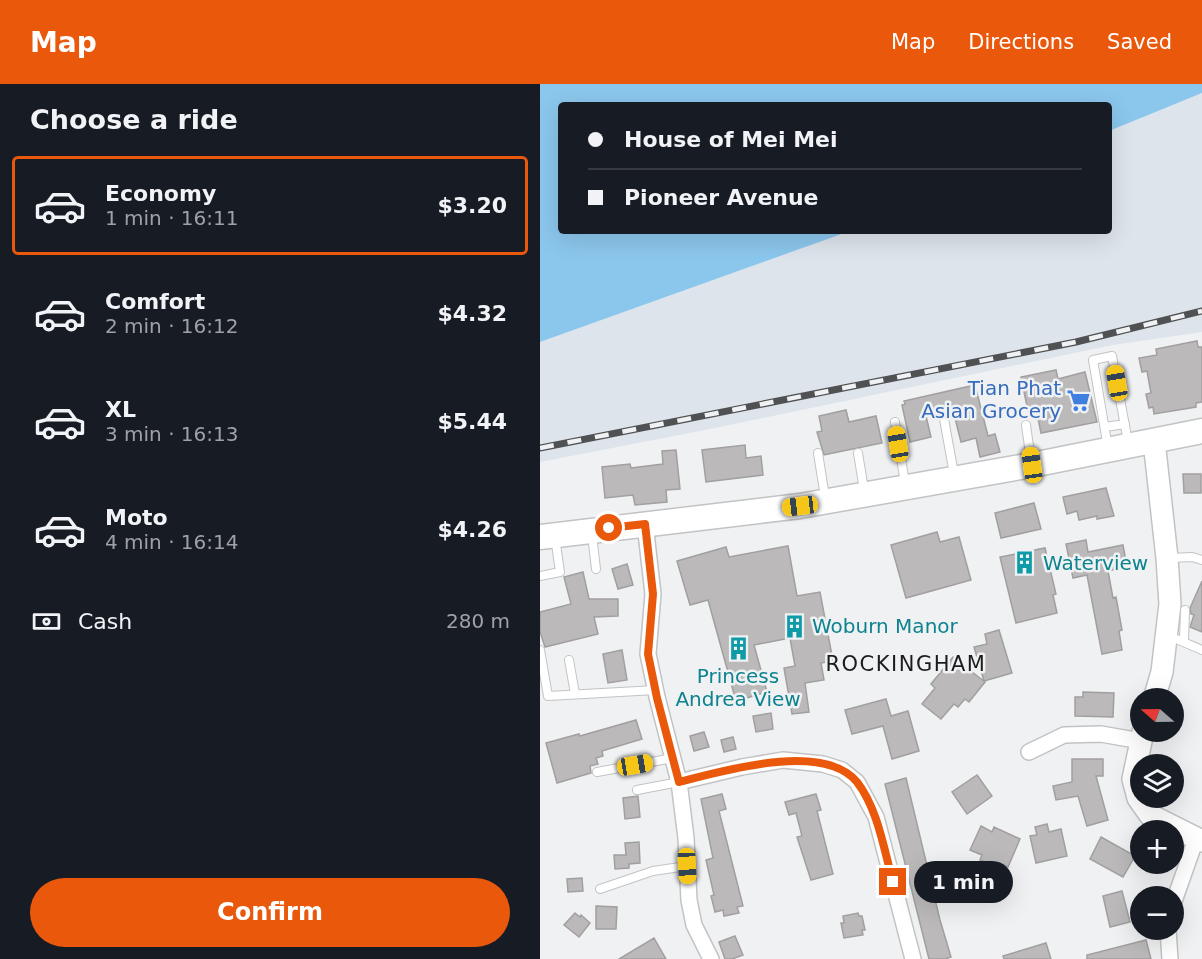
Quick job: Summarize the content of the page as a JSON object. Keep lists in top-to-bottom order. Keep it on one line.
{"districts":["ROCKINGHAM"],"places":{"supermarket":["Tian Phat Asian Grocery"],"building":["Waterview","Woburn Manor","Princess Andrea View"]},"north":"left","page":{"header":"Map","nav":["Map","Directions","Saved"],"heading":"Choose a ride","banner":["House of Mei Mei","Pioneer Avenue"],"list":[{"name":"Economy","note":"1 min · 16:11","value":"$3.20"},{"name":"Comfort","note":"2 min · 16:12","value":"$4.32"},{"name":"XL","note":"3 min · 16:13","value":"$5.44"},{"name":"Moto","note":"4 min · 16:14","value":"$4.26"}],"pay":["Cash","280 m"],"map_buttons":["+","−"],"bubble":"1 min","buttons":"Confirm"}}
